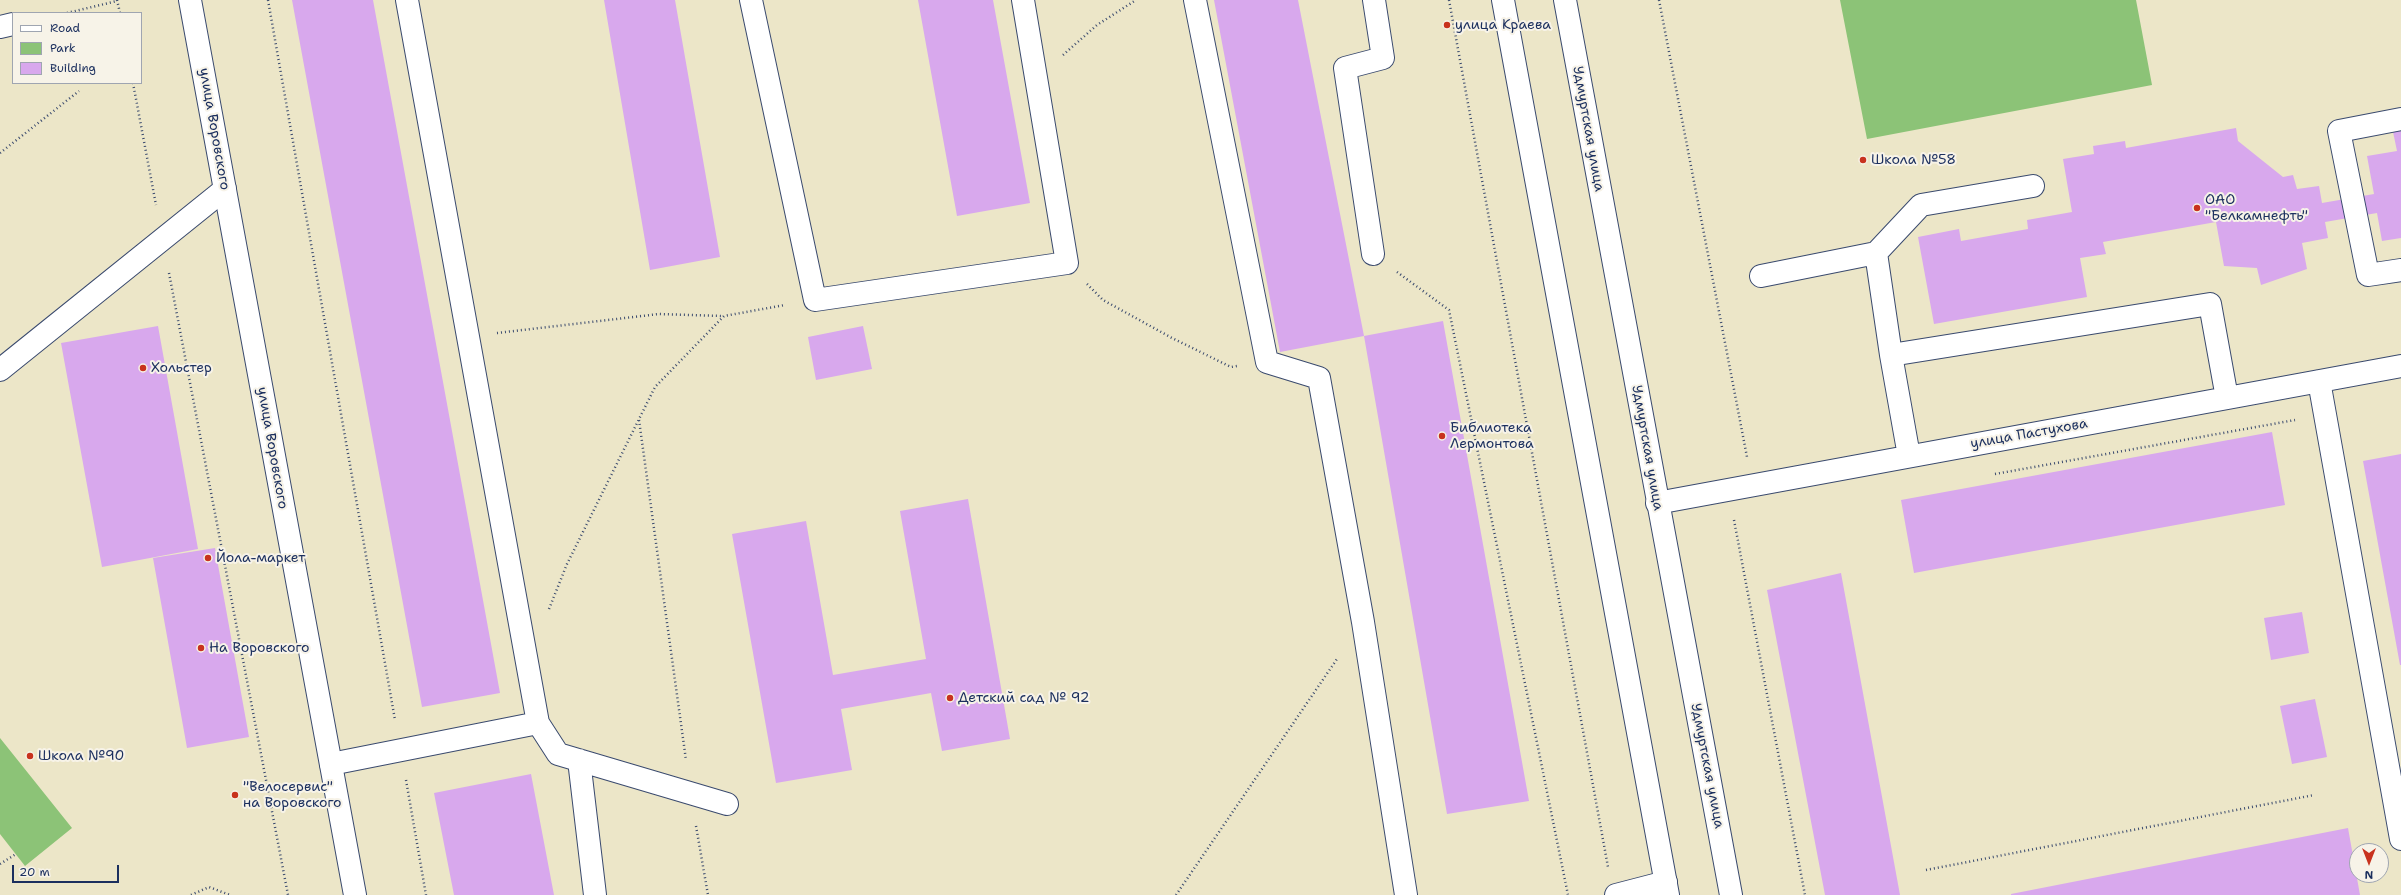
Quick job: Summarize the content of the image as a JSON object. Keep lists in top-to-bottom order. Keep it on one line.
{"streets":{"main road":["улица Воровского","Удмуртская улица","улица Пастухова"]},"crossings":[["Удмуртская улица","улица Пастухова"]],"places":["улица Краева","Школа №58","ОАО \"Белкамнефть\"","Хольстер","Библиотека Лермонтова","Йола-маркет","На Воровского","Детский сад № 92","Школа №90","\"Велосервис\" на Воровского"],"legend":["Road","Park","Building"],"scale_bar":"20 m","north":"bottom"}
